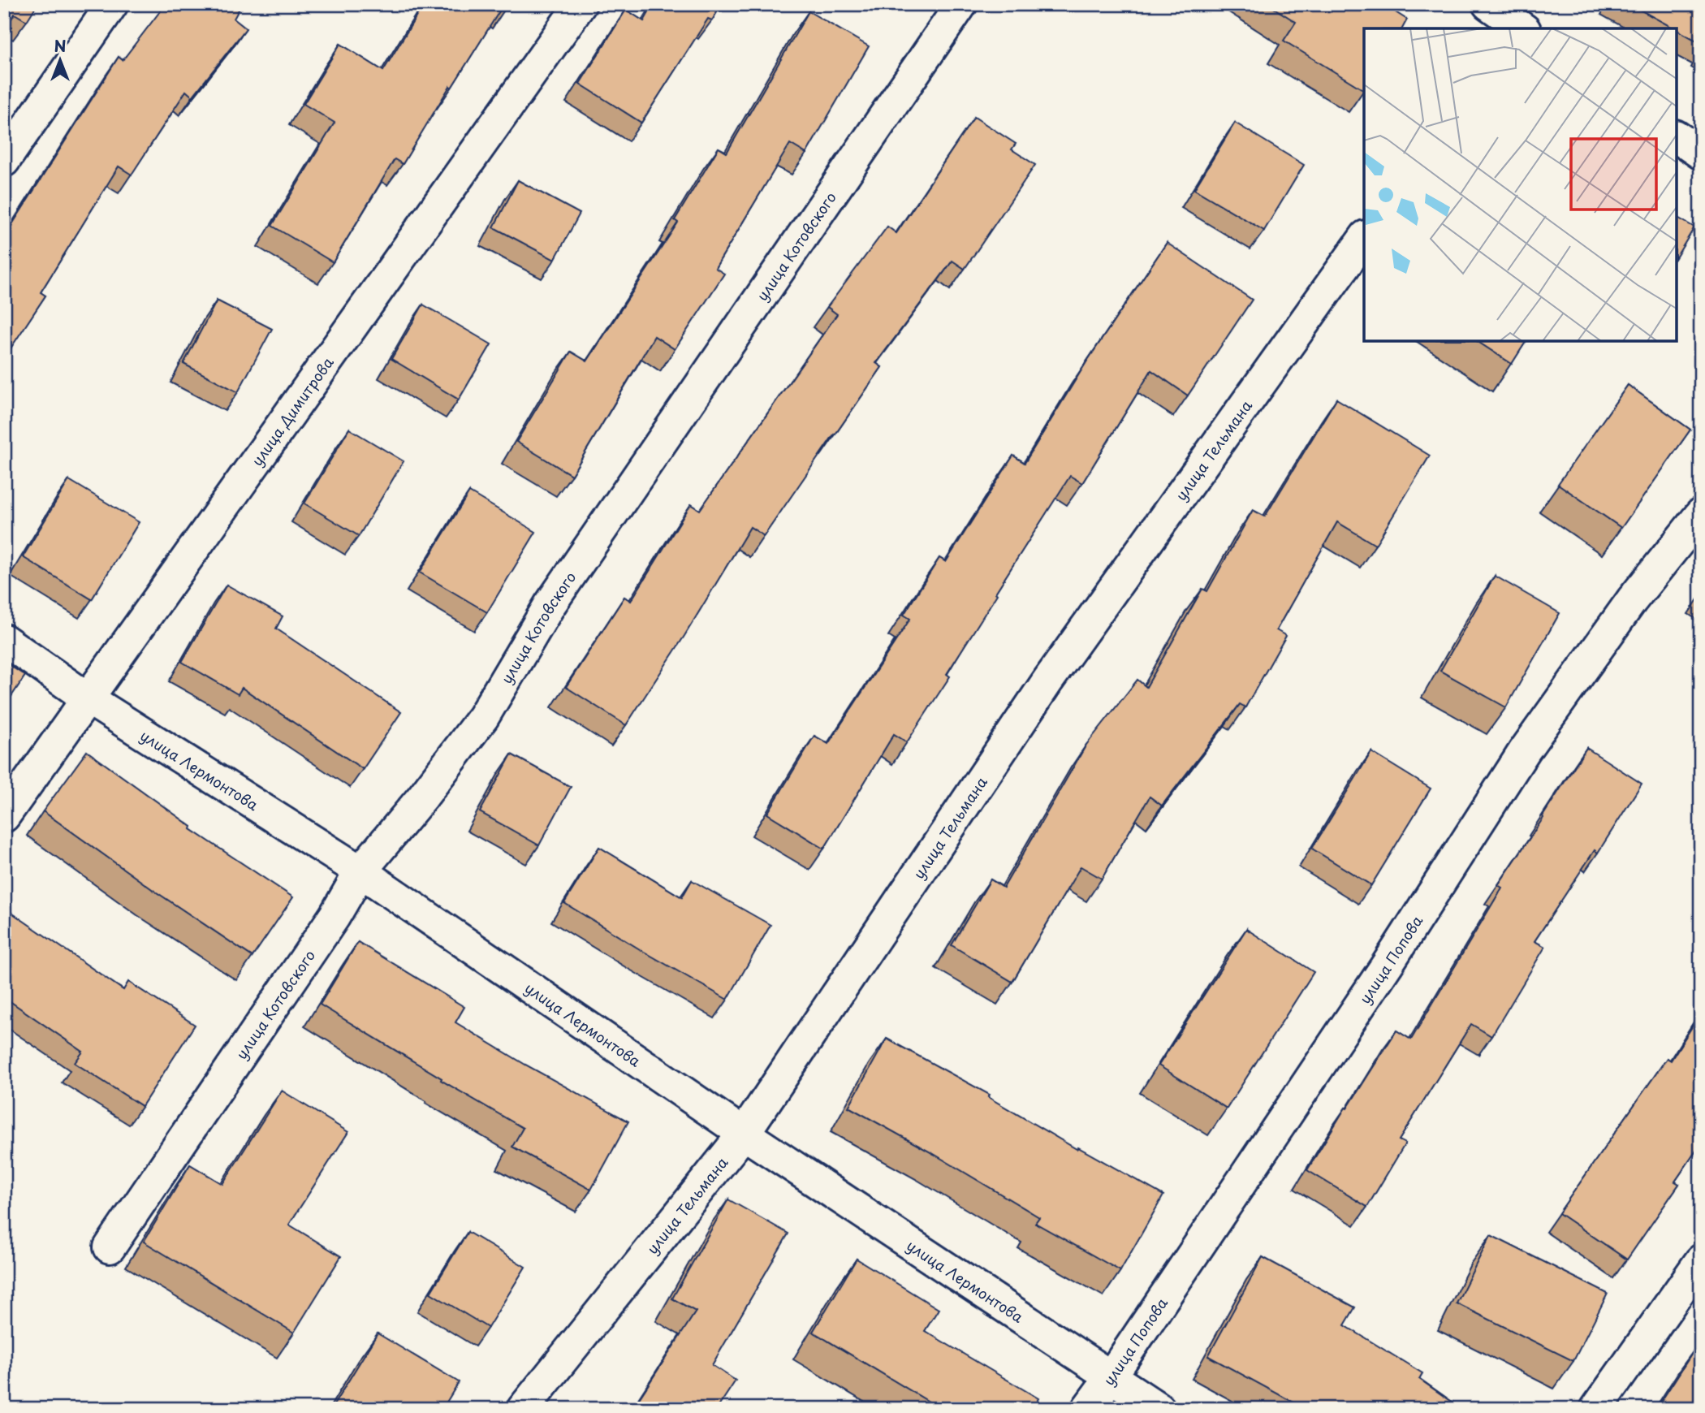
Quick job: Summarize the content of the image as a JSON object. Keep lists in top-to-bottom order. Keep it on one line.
{"streets":{"street":["улица Котовского","улица Димитрова","улица Тельмана","улица Лермонтова","улица Попова"]},"crossings":[["улица Котовского","улица Лермонтова"],["улица Димитрова","улица Лермонтова"],["улица Тельмана","улица Лермонтова"],["улица Лермонтова","улица Попова"]],"north":"top"}
